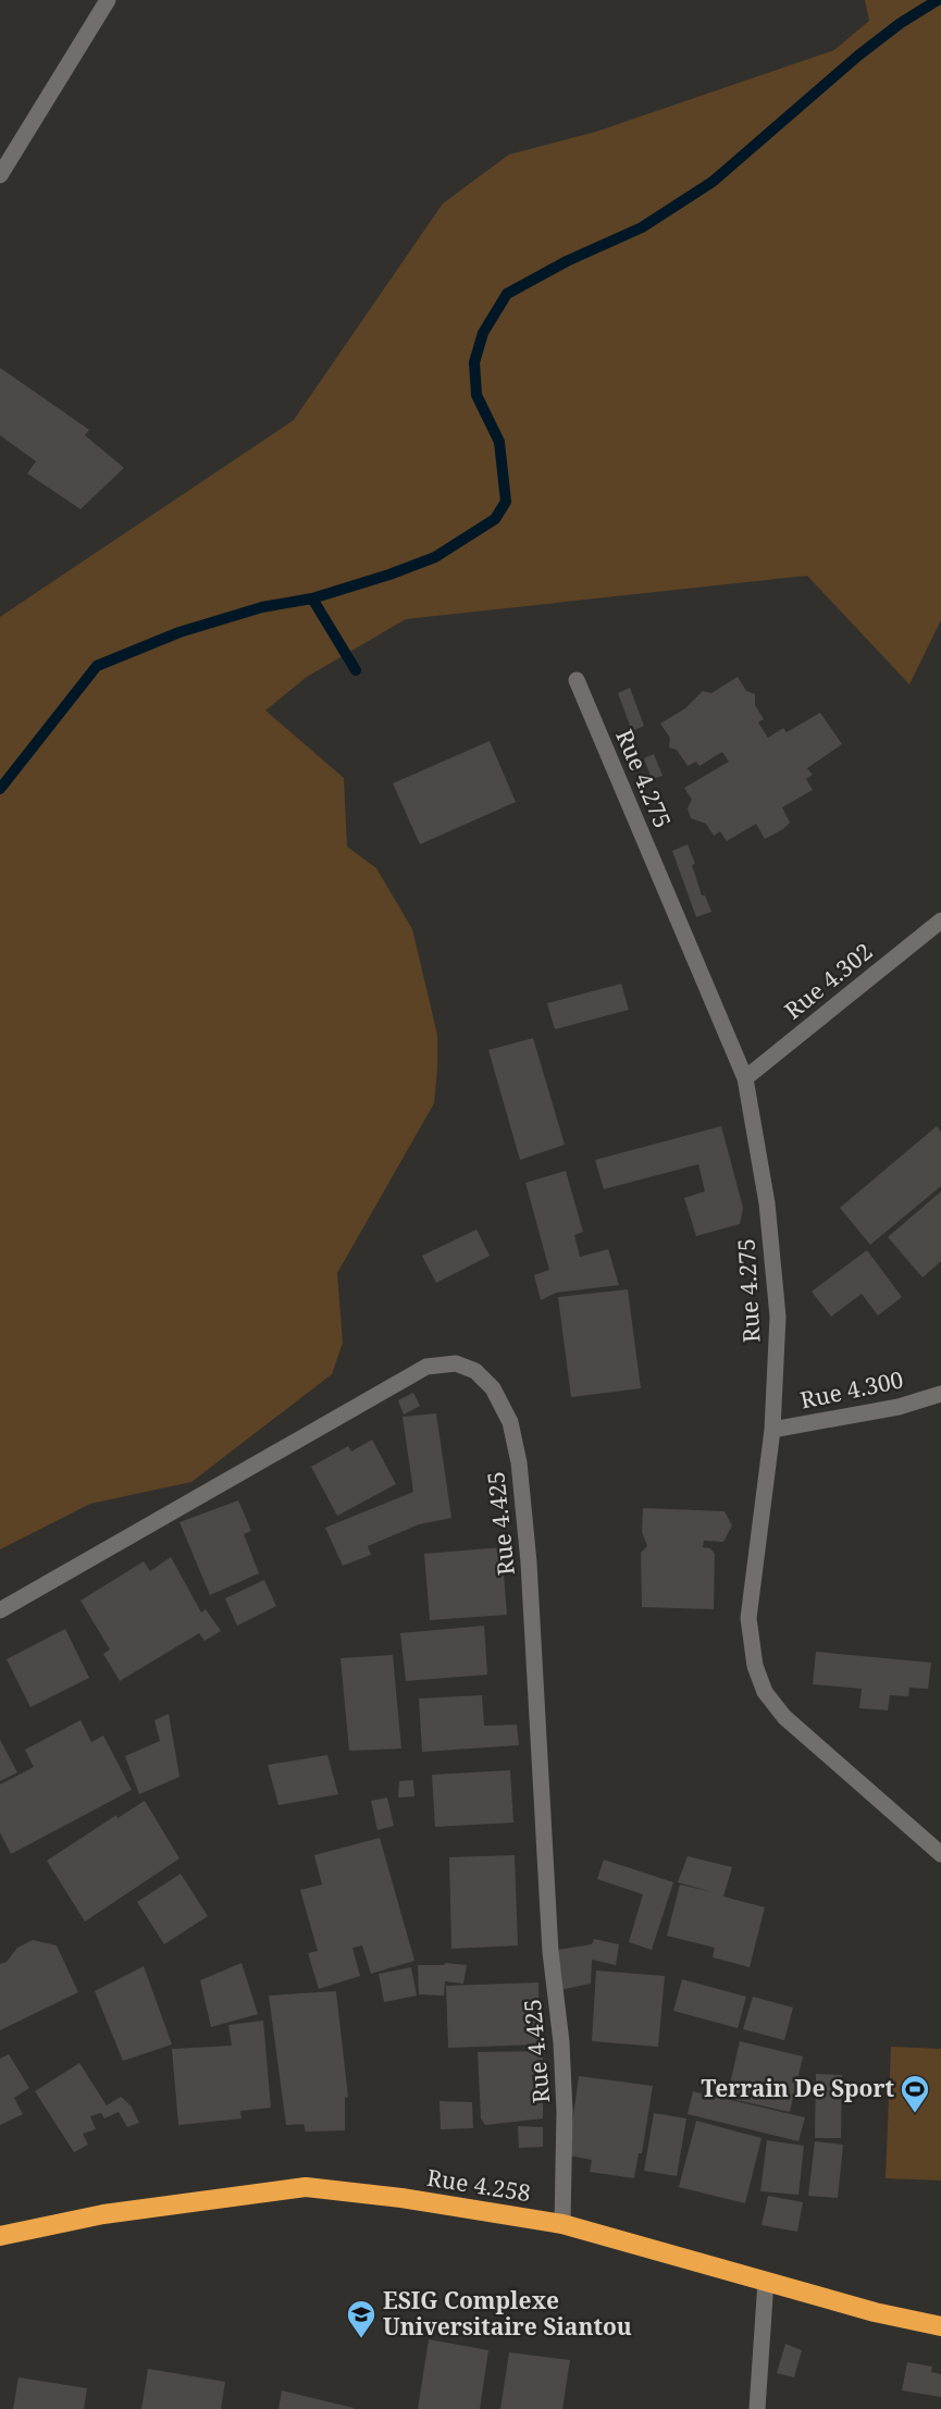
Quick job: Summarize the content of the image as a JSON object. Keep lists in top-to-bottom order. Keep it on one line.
{"streets":{"highway":["Rue 4.258"],"street":["Rue 4.275","Rue 4.302","Rue 4.300","Rue 4.425"]},"crossings":[["Rue 4.275","Rue 4.302"],["Rue 4.275","Rue 4.300"],["Rue 4.425","Rue 4.258"]],"places":{"sports":["Terrain De Sport"],"school or university":["ESIG Complexe Universitaire Siantou"]}}
